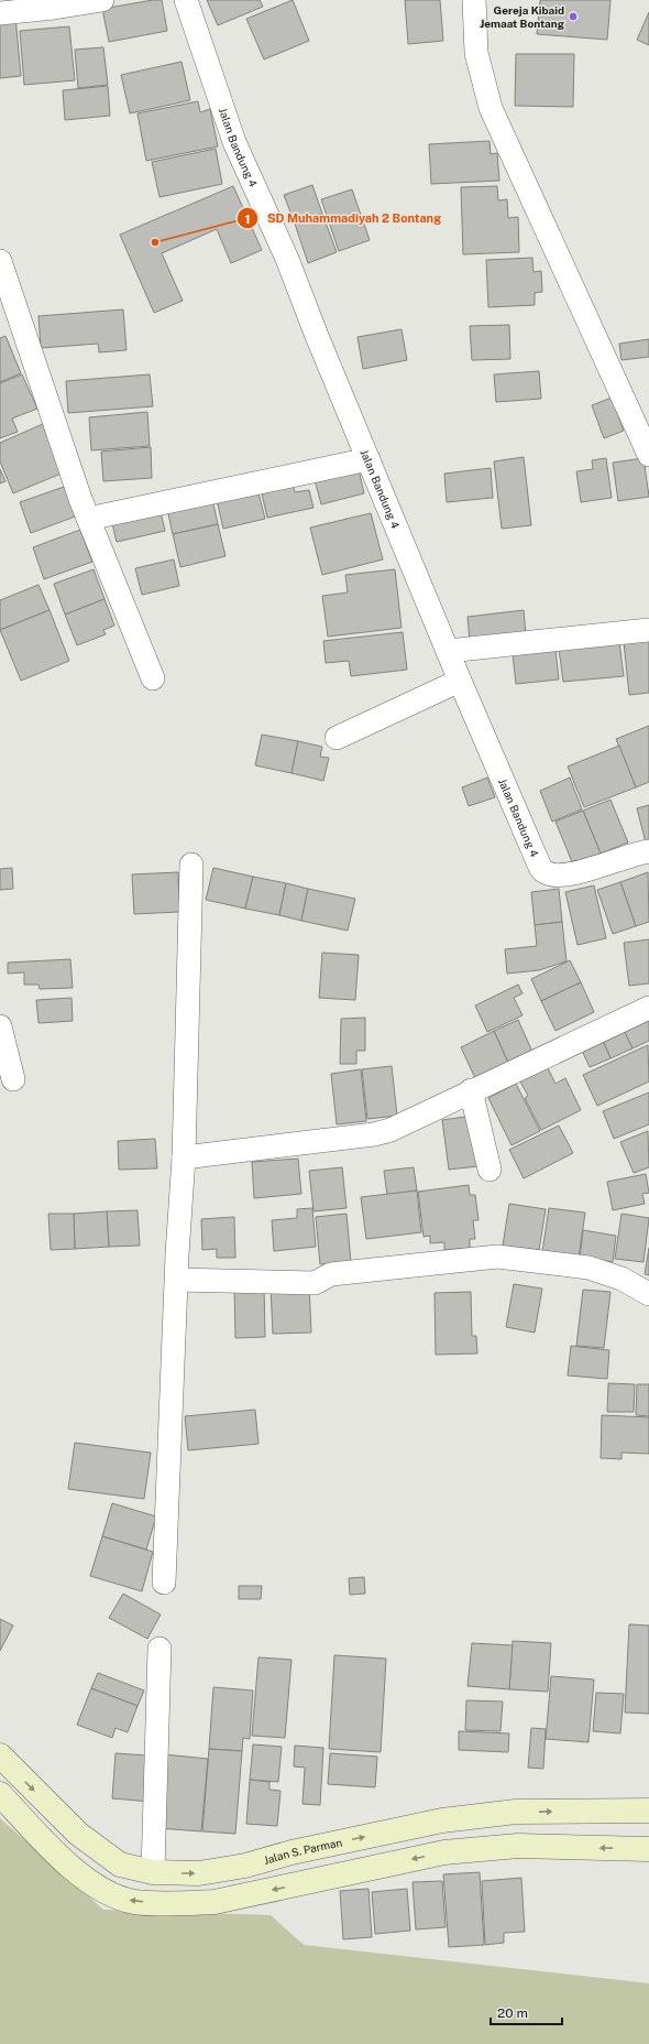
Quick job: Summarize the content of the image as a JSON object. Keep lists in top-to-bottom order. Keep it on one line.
{"streets":{"main road":["Jalan S. Parman"],"street":["Jalan Bandung 4"]},"places":["Gereja Kibaid Jemaat Bontang","SD Muhammadiyah 2 Bontang"],"scale_bar":"20 m"}
